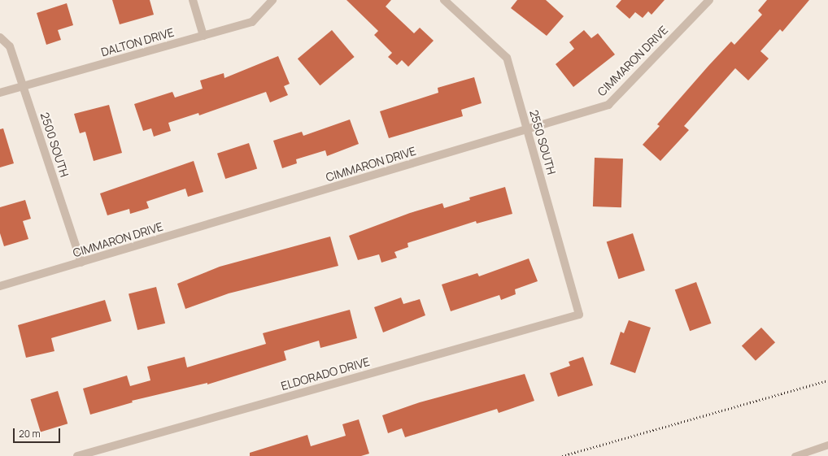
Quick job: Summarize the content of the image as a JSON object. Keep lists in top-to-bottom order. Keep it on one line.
{"streets":{"street":["DALTON DRIVE","CIMMARON DRIVE","2550 SOUTH","2500 SOUTH","ELDORADO DRIVE"]},"crossings":[["DALTON DRIVE","2500 SOUTH"],["CIMMARON DRIVE","2550 SOUTH"],["CIMMARON DRIVE","2500 SOUTH"],["2550 SOUTH","ELDORADO DRIVE"]],"scale_bar":"20 m"}
